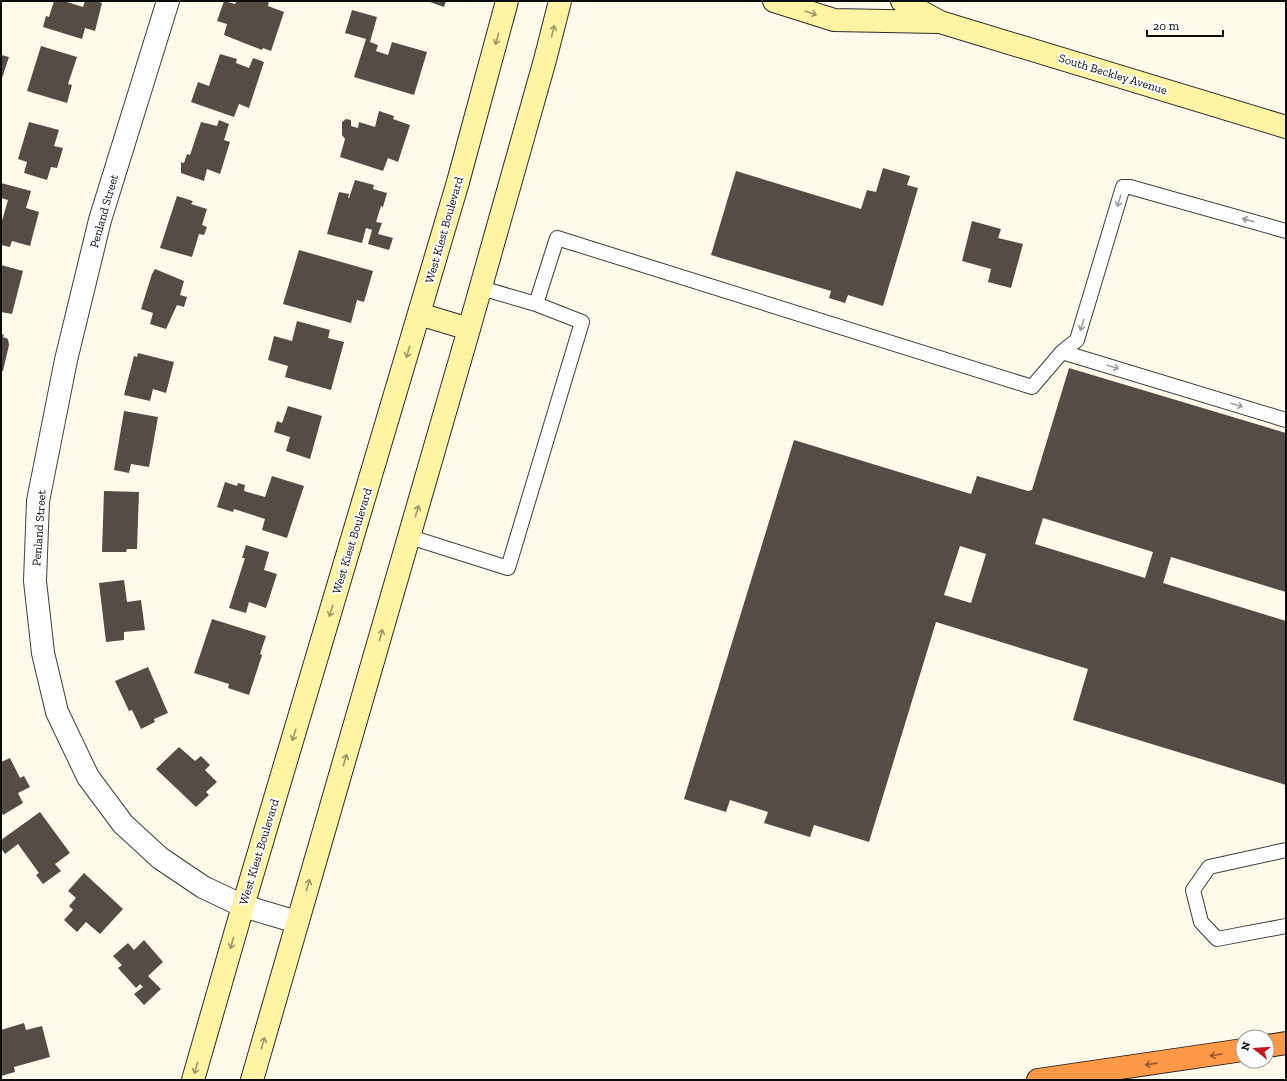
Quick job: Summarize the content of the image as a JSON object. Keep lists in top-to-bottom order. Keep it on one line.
{"streets":{"main road":["South Beckley Avenue","West Kiest Boulevard"],"street":["Penland Street"]},"crossings":[["Penland Street","West Kiest Boulevard"]],"scale_bar":"20 m","north":"left"}
